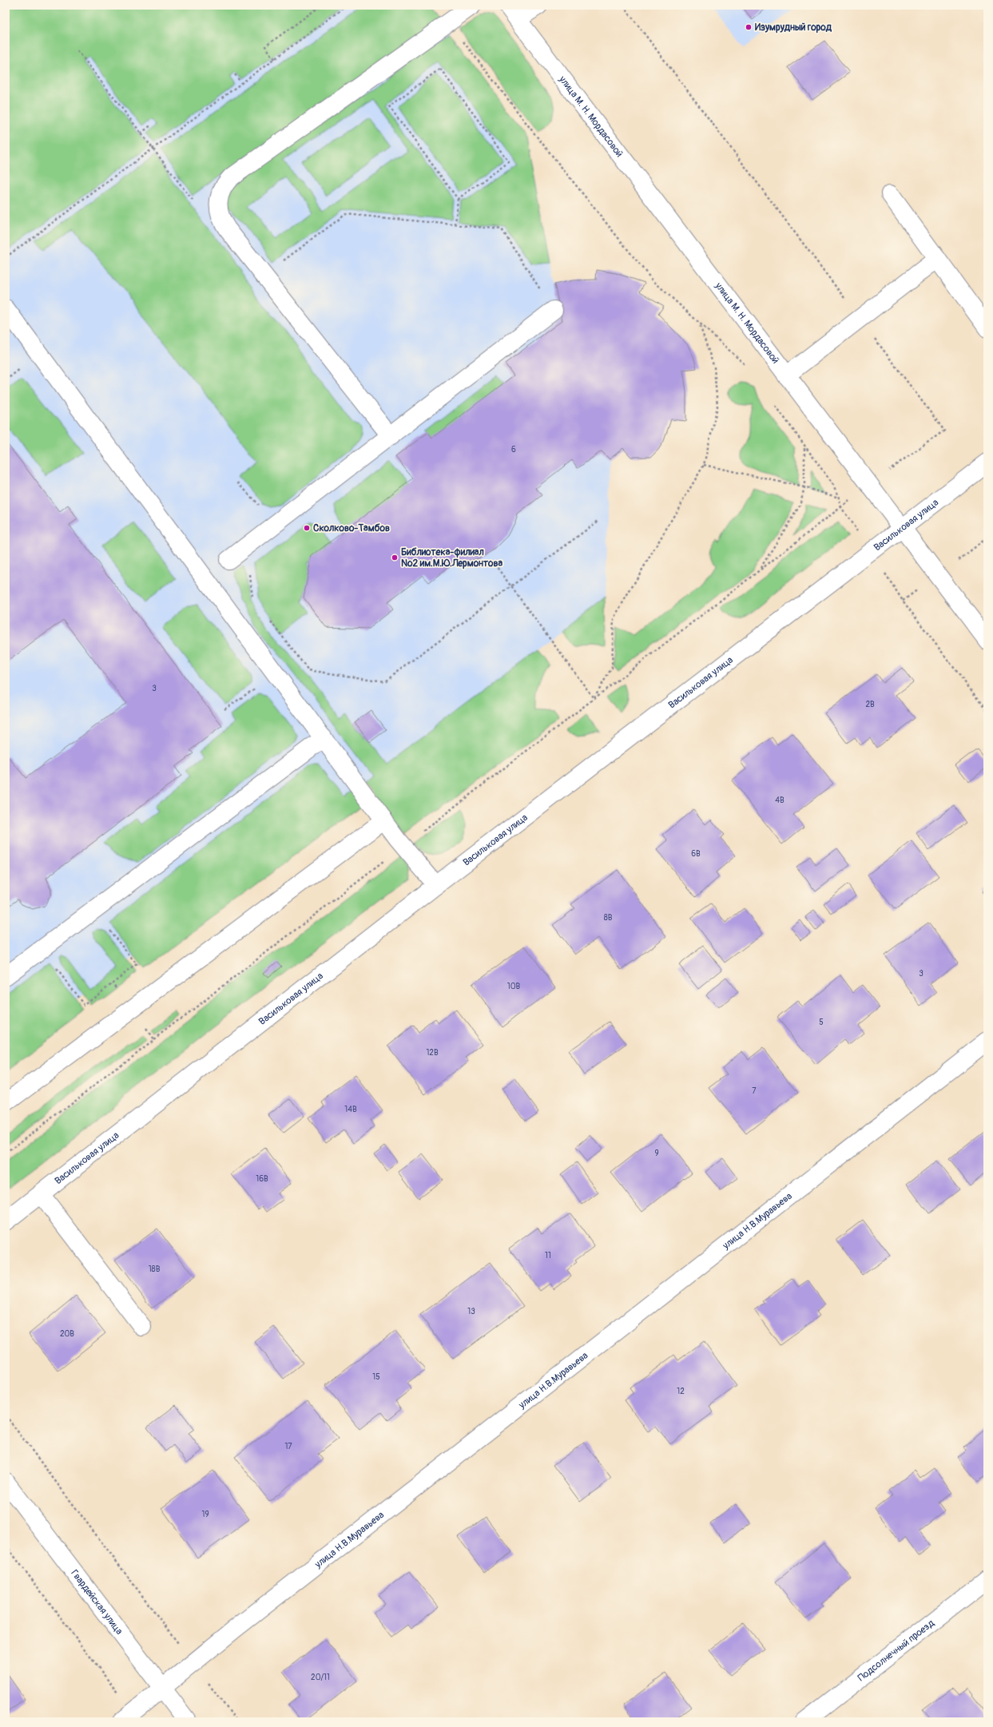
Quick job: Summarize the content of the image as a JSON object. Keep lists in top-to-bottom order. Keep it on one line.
{"streets":{"street":["улица М. Н. Мордасовой","Васильковая улица","улица Н.В.Муравьева","Гвардейская улица","Подсолнечный проезд"]},"crossings":[["улица М. Н. Мордасовой","Васильковая улица"],["улица Н.В.Муравьева","Гвардейская улица"]],"places":["Изумрудный город","Сколково-Тамбов","Библиотека-филиал №2 им.М.Ю.Лермонтова"],"house_numbers":["6","3","2В","4В","6В","8В","3","10В","5","12В","7","14В","9","16В","11","18В","13","20В","15","12","17","19","20/11"]}
